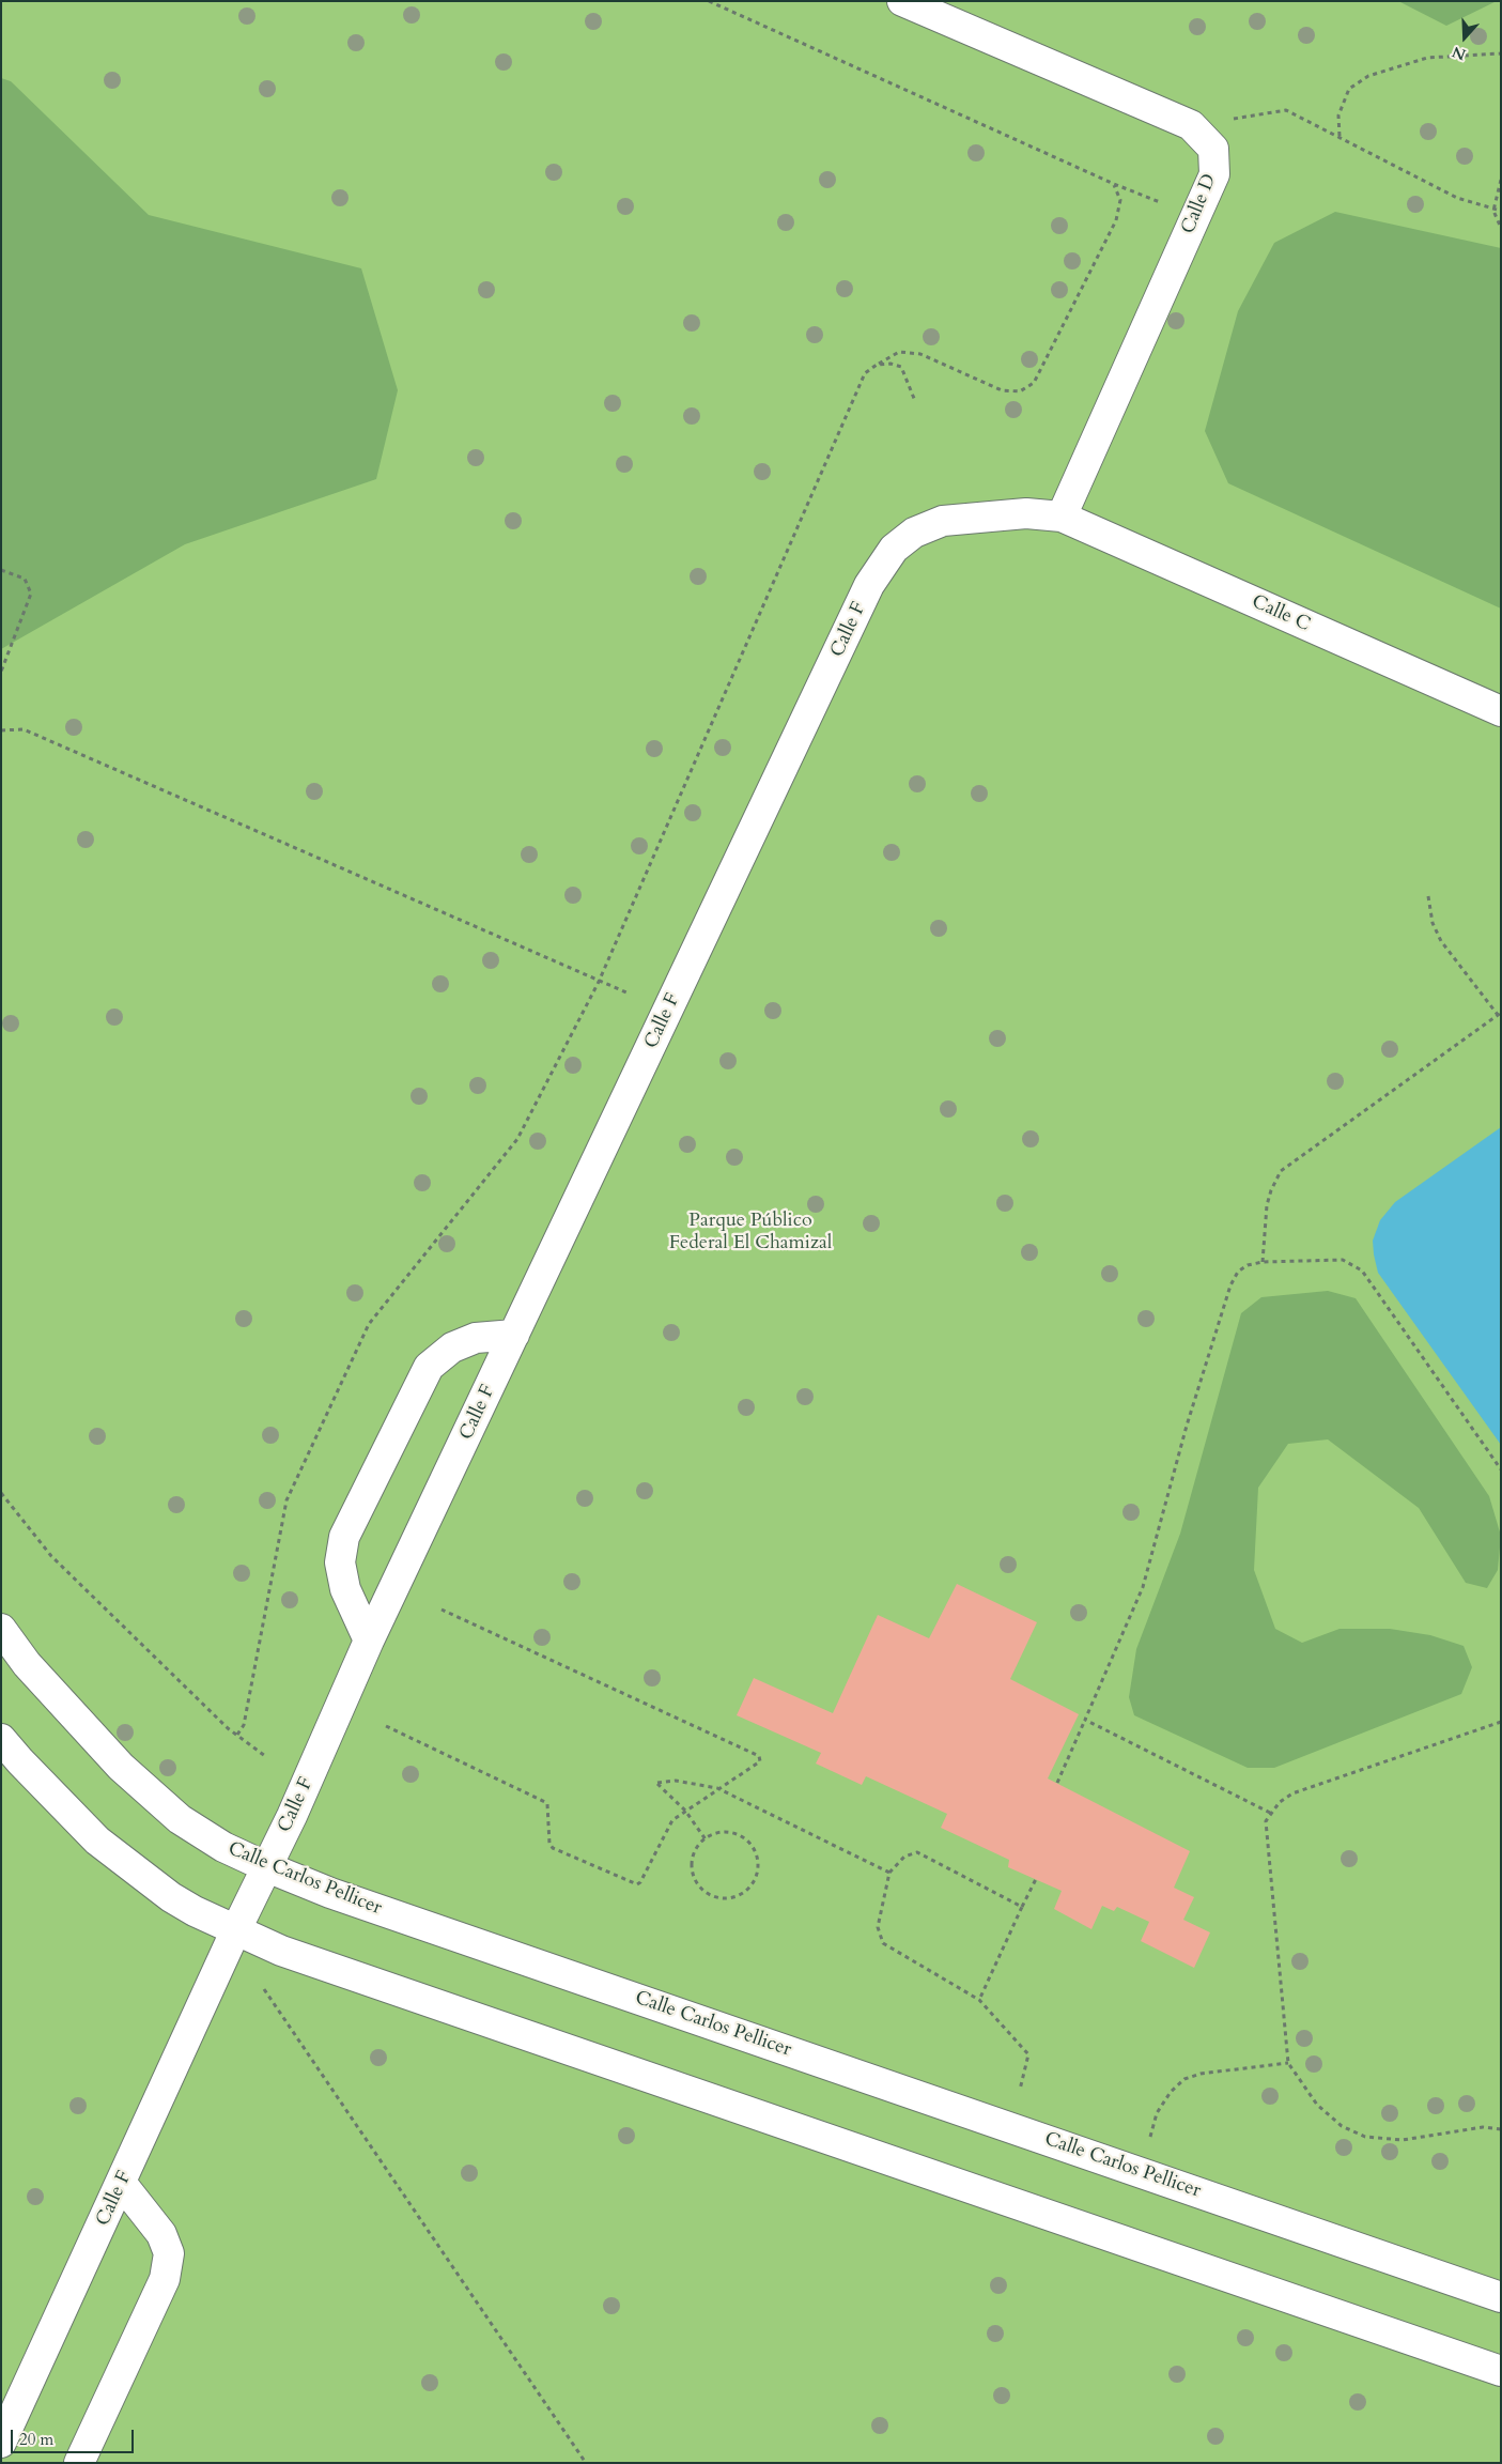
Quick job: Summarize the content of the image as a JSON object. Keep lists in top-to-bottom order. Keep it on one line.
{"streets":{"street":["Calle D","Calle C","Calle F","Calle Carlos Pellicer"]},"crossings":[["Calle D","Calle C"],["Calle D","Calle F"],["Calle C","Calle F"],["Calle F","Calle Carlos Pellicer"]],"parks":["Parque Público Federal El Chamizal"],"scale_bar":"20 m","north":"bottom"}
